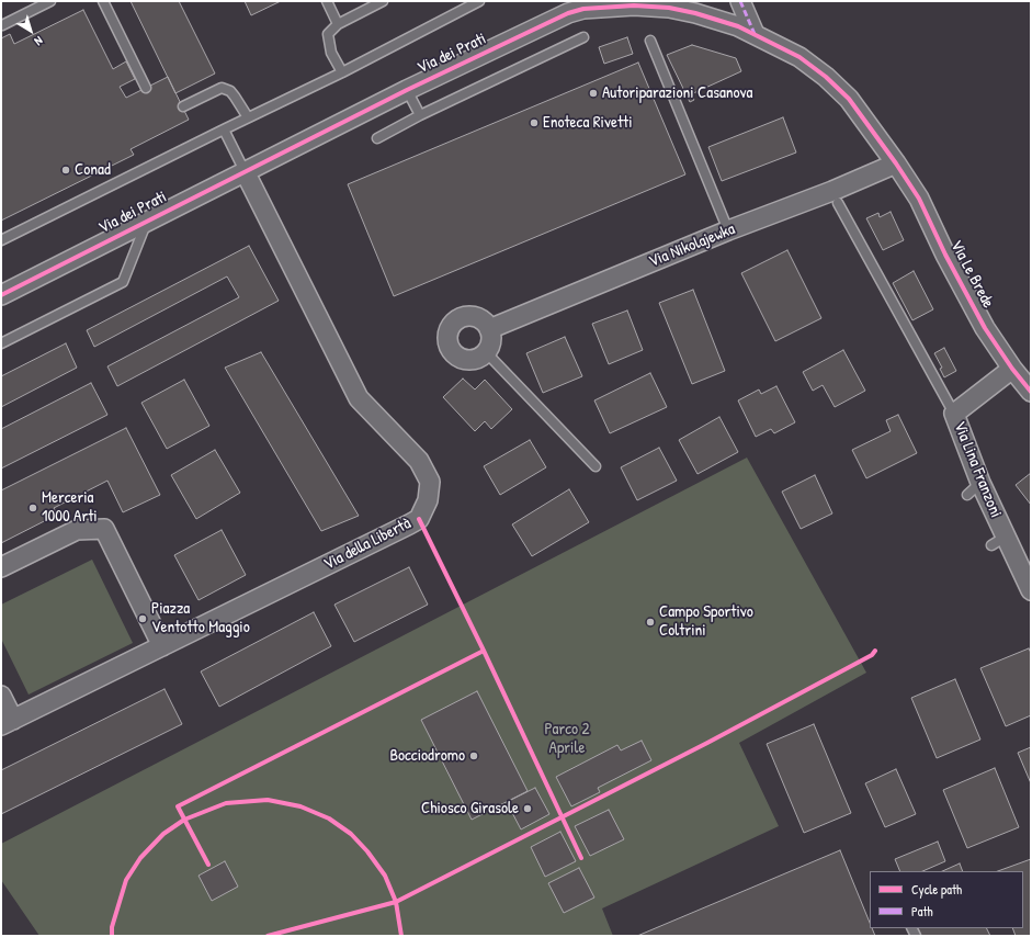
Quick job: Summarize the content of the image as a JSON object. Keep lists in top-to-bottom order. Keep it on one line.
{"streets":{"street":["Via dei Prati","Via Nikolajewka","Via Le Brede","Via Lina Franzoni","Via della Libertà"]},"crossings":[["Via dei Prati","Via Nikolajewka"],["Via dei Prati","Via Le Brede"],["Via dei Prati","Via della Libertà"],["Via Nikolajewka","Via Le Brede"],["Via Le Brede","Via Lina Franzoni"]],"parks":["Parco 2 Aprile"],"places":["Autoriparazioni Casanova","Enoteca Rivetti","Conad","Merceria 1000 Arti","Piazza Ventotto Maggio","Campo Sportivo Coltrini","Bocciodromo","Chiosco Girasole"],"legend":["Cycle path","Path"],"north":"bottom right"}
